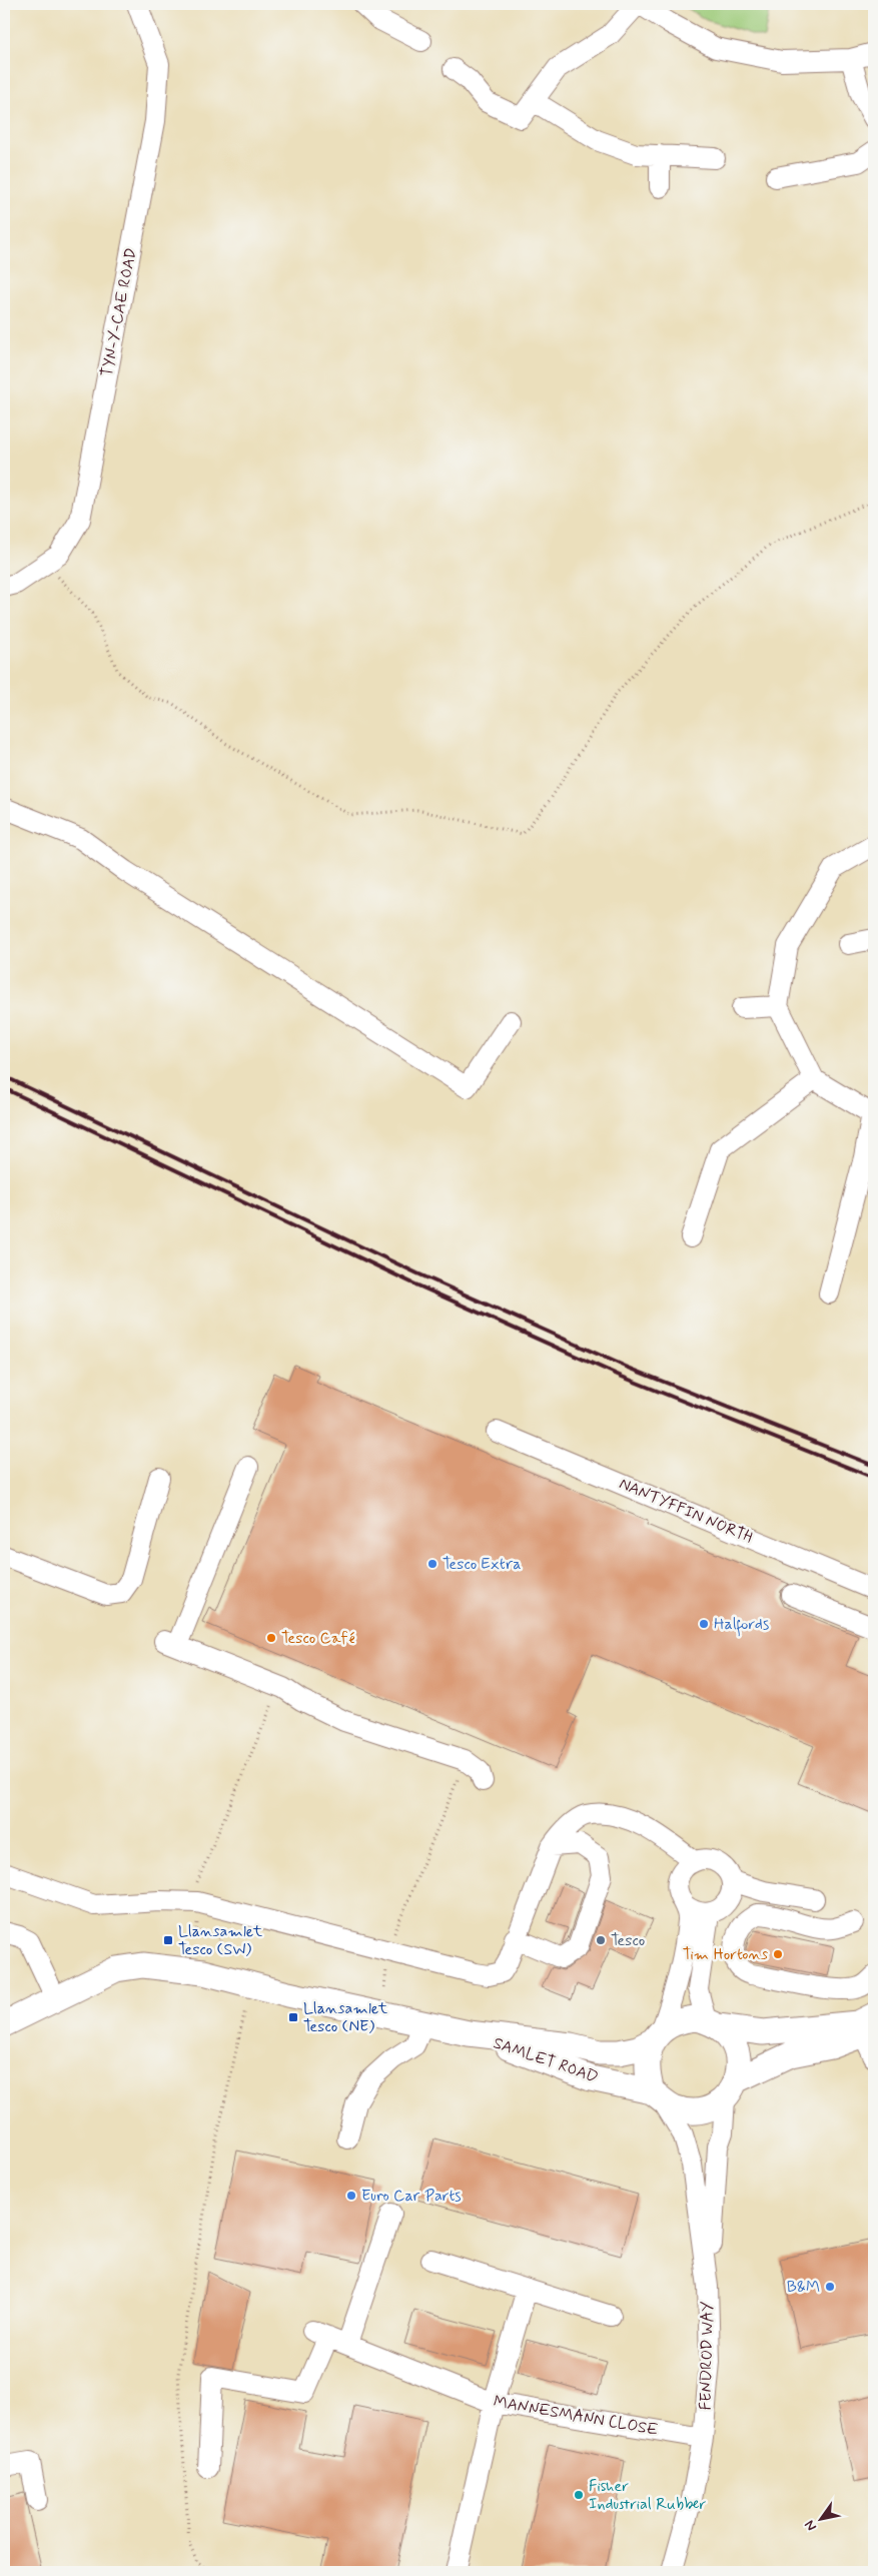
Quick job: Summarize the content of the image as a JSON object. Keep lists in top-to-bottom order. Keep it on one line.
{"streets":{"main road":["SAMLET ROAD"],"street":["TYN-Y-CAE ROAD","NANTYFFIN NORTH","FENDROD WAY","MANNESMANN CLOSE"]},"crossings":[["SAMLET ROAD","FENDROD WAY"],["FENDROD WAY","MANNESMANN CLOSE"]],"places":{"other":["Tesco Extra","Halfords","Tesco Café","Tesco","Tim Hortons","Euro Car Parts","B&M","Fisher Industrial Rubber"],"transit":["Llansamlet Tesco (SW)","Llansamlet Tesco (NE)"]},"north":"bottom left"}
